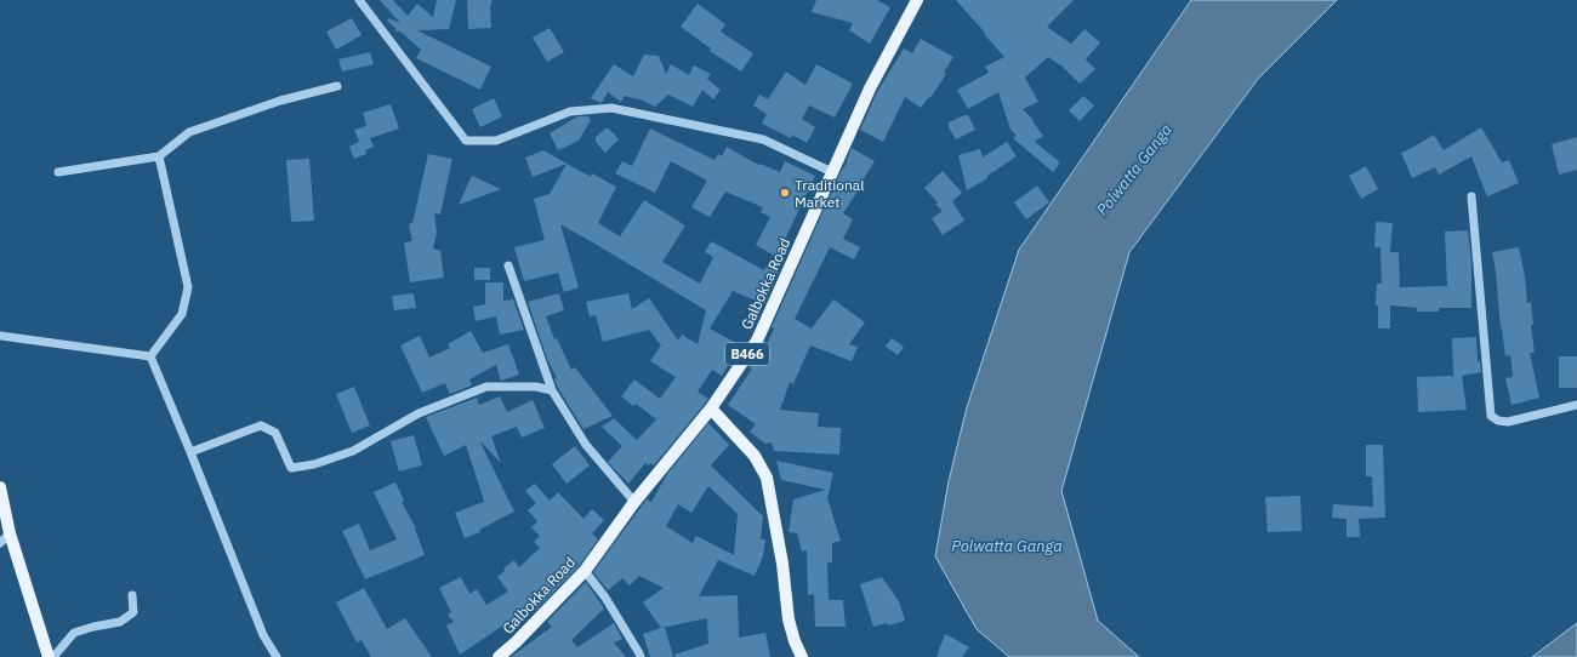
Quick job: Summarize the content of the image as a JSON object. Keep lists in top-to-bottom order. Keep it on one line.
{"streets":{"main road":["Galbokka Road","B466"]},"water":["Polwatta Ganga"],"places":["Traditional Market"]}
